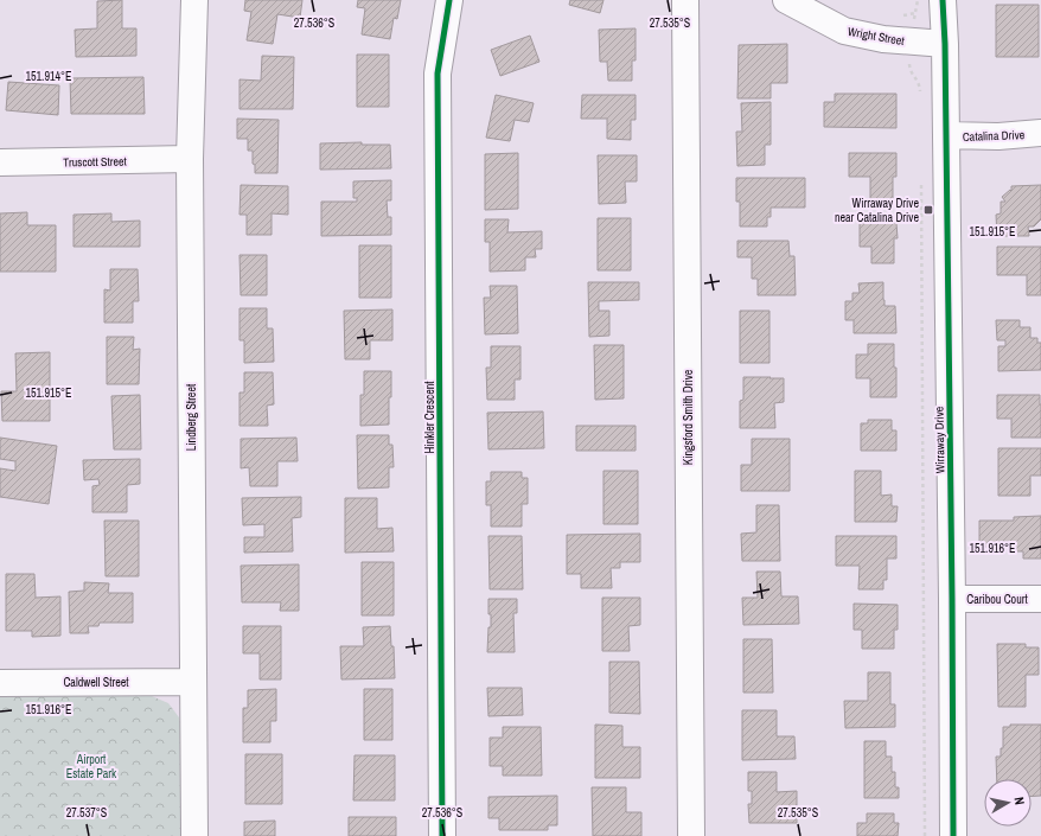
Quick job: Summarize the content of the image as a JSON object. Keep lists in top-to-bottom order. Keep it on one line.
{"streets":{"street":["Wright Street","Catalina Drive","Truscott Street","Lindberg Street","Hinkler Crescent","Kingsford Smith Drive","Wirraway Drive","Caribou Court","Caldwell Street"]},"crossings":[["Wright Street","Wirraway Drive"],["Catalina Drive","Wirraway Drive"],["Truscott Street","Lindberg Street"],["Lindberg Street","Caldwell Street"],["Wirraway Drive","Caribou Court"]],"parks":["Airport Estate Park"],"places":{"transit":["Wirraway Drive near Catalina Drive"]},"north":"right","coordinates":["27.536°S","27.535°S","151.914°E","151.915°E","151.916°E","27.537°S"]}
